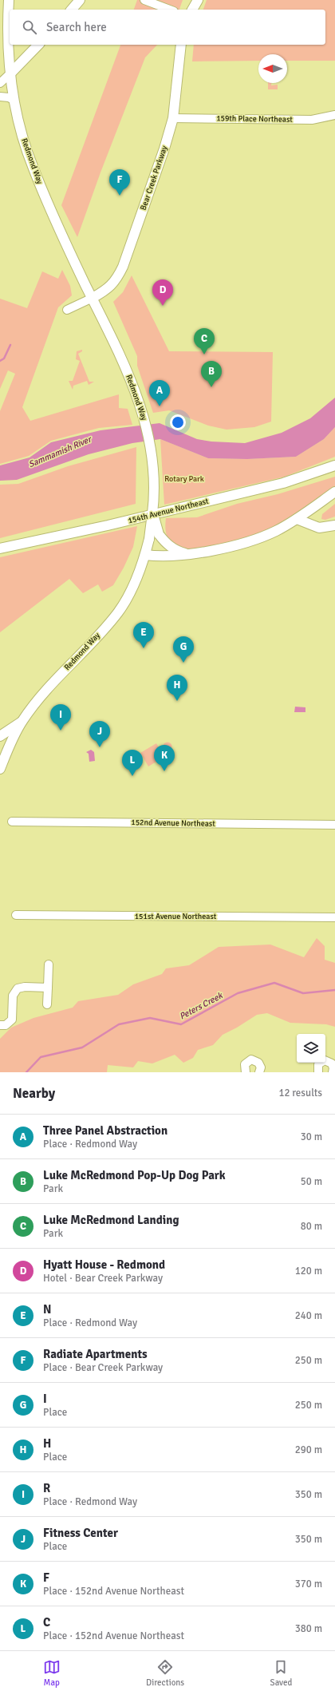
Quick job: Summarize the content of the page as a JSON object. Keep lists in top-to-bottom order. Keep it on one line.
{"streets":{"main road":["Redmond Way","Bear Creek Parkway","154th Avenue Northeast"],"street":["159th Place Northeast","152nd Avenue Northeast","151st Avenue Northeast"]},"crossings":[["159th Place Northeast","Bear Creek Parkway"],["Redmond Way","Bear Creek Parkway"]],"water":["Sammamish River","Peters Creek"],"parks":["Rotary Park"],"north":"left","page":{"search":"Search here","pins":["F","D","C","B","A","E","G","H","I","J","K","L"],"heading":["Nearby","12 results"],"list":[{"mark":"A","name":"Three Panel Abstraction","note":"Place · Redmond Way","value":"30 m"},{"mark":"B","name":"Luke McRedmond Pop-Up Dog Park","note":"Park","value":"50 m"},{"mark":"C","name":"Luke McRedmond Landing","note":"Park","value":"80 m"},{"mark":"D","name":"Hyatt House - Redmond","note":"Hotel · Bear Creek Parkway","value":"120 m"},{"mark":"E","name":"N","note":"Place · Redmond Way","value":"240 m"},{"mark":"F","name":"Radiate Apartments","note":"Place · Bear Creek Parkway","value":"250 m"},{"mark":"G","name":"I","note":"Place","value":"250 m"},{"mark":"H","name":"H","note":"Place","value":"290 m"},{"mark":"I","name":"R","note":"Place · Redmond Way","value":"350 m"},{"mark":"J","name":"Fitness Center","note":"Place","value":"350 m"},{"mark":"K","name":"F","note":"Place · 152nd Avenue Northeast","value":"370 m"},{"mark":"L","name":"C","note":"Place · 152nd Avenue Northeast","value":"380 m"}],"nav":["Map","Directions","Saved"]}}
